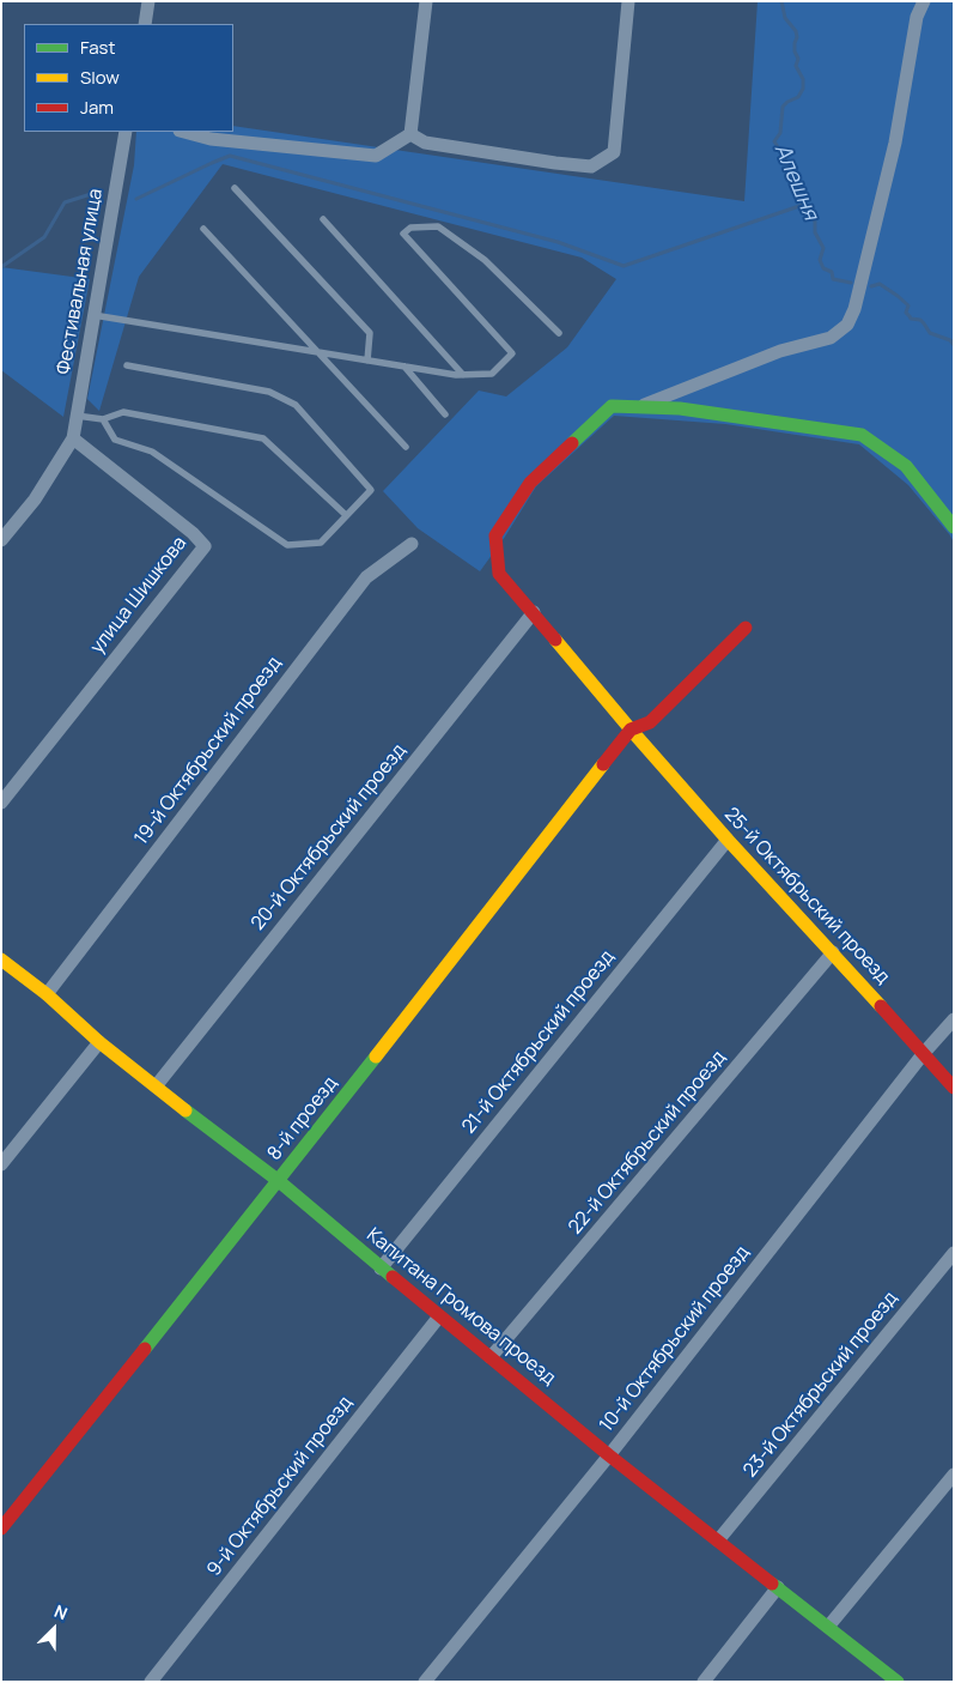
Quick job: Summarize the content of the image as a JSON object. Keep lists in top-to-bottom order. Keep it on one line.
{"streets":{"street":["Фестивальная улица","улица Шишкова","19-й Октябрьский проезд","20-й Октябрьский проезд","25-й Октябрьский проезд","21-й Октябрьский проезд","8-й проезд","22-й Октябрьский проезд","Капитана Громова проезд","10-й Октябрьский проезд","23-й Октябрьский проезд","9-й Октябрьский проезд"]},"crossings":[["Фестивальная улица","улица Шишкова"],["19-й Октябрьский проезд","Капитана Громова проезд"],["20-й Октябрьский проезд","25-й Октябрьский проезд"],["20-й Октябрьский проезд","Капитана Громова проезд"],["25-й Октябрьский проезд","21-й Октябрьский проезд"],["25-й Октябрьский проезд","8-й проезд"],["25-й Октябрьский проезд","22-й Октябрьский проезд"],["25-й Октябрьский проезд","10-й Октябрьский проезд"],["21-й Октябрьский проезд","Капитана Громова проезд"],["8-й проезд","Капитана Громова проезд"],["22-й Октябрьский проезд","Капитана Громова проезд"],["Капитана Громова проезд","10-й Октябрьский проезд"],["Капитана Громова проезд","23-й Октябрьский проезд"],["Капитана Громова проезд","9-й Октябрьский проезд"]],"water":["Алешня"],"legend":["Fast","Slow","Jam"],"north":"top right"}
